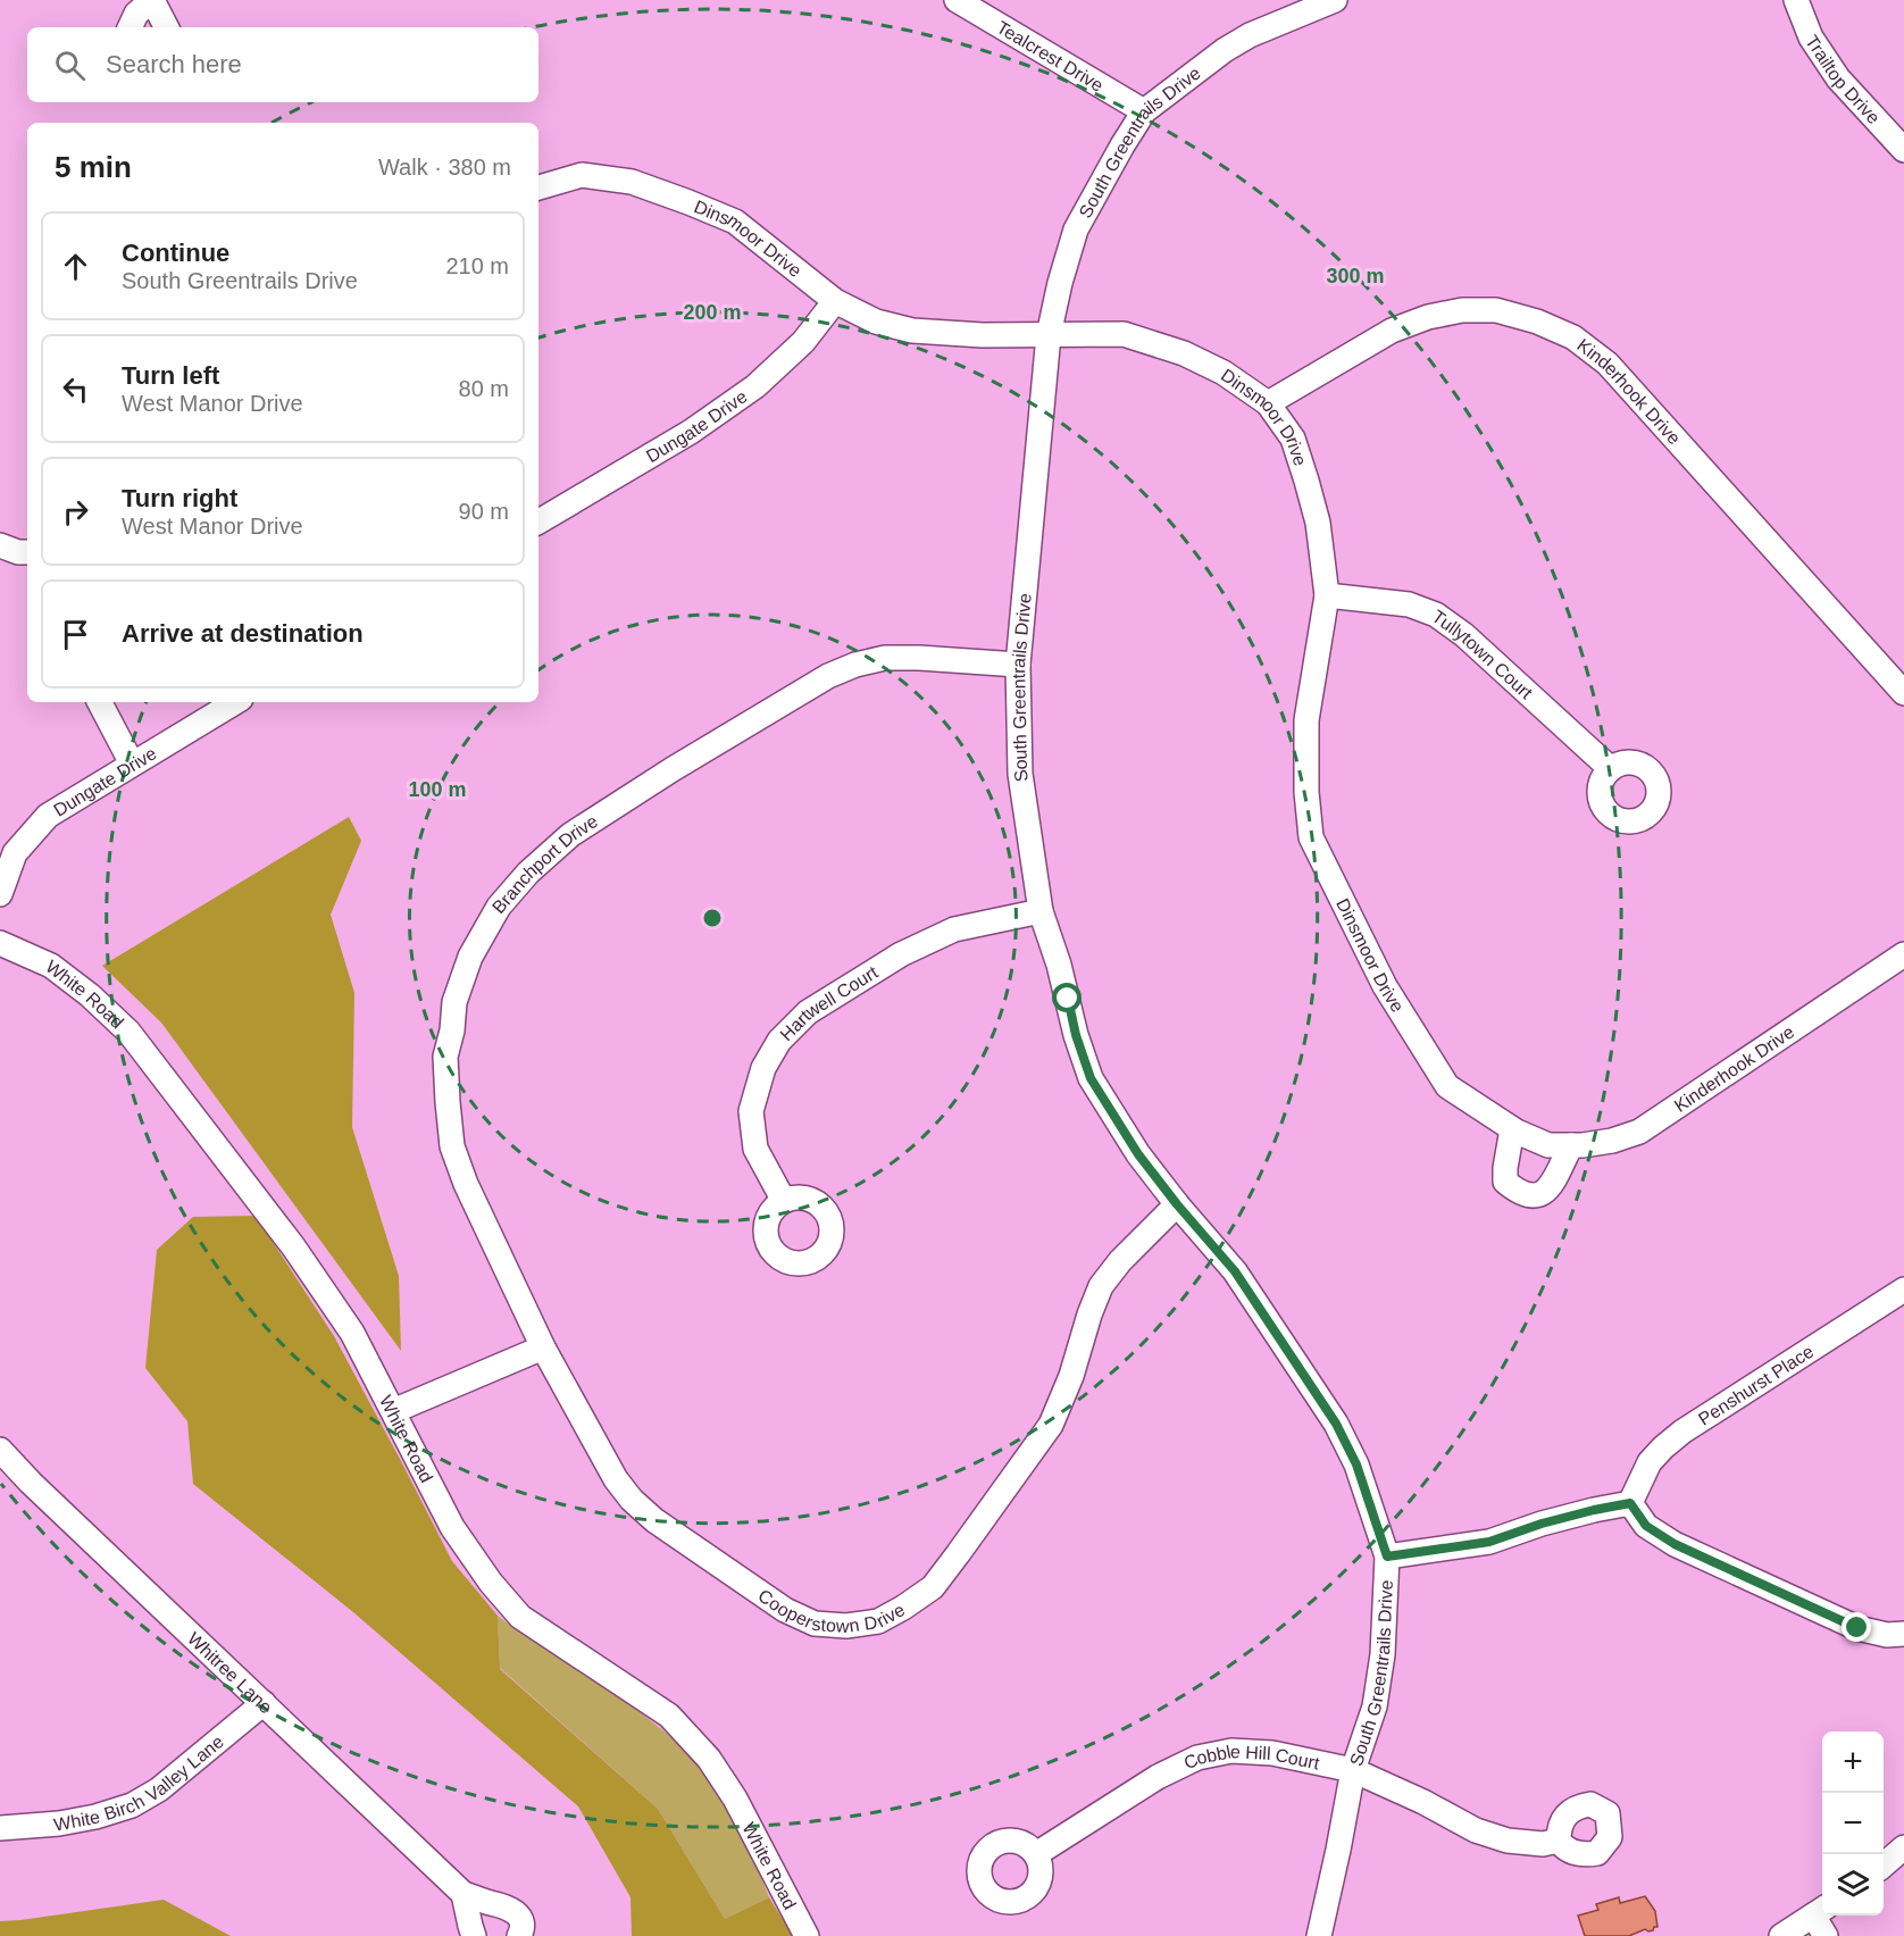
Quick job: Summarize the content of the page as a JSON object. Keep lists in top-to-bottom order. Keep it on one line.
{"streets":{"street":["Tealcrest Drive","Trailtop Drive","South Greentrails Drive","Dinsmoor Drive","Kinderhook Drive","Dungate Drive","Tullytown Court","Branchport Drive","White Road","Hartwell Court","Penshurst Place","Cooperstown Drive","Whitree Lane","Cobble Hill Court","White Birch Valley Lane"]},"crossings":[["Tealcrest Drive","South Greentrails Drive"],["South Greentrails Drive","Dinsmoor Drive"],["South Greentrails Drive","Branchport Drive"],["South Greentrails Drive","Hartwell Court"],["South Greentrails Drive","Cooperstown Drive"],["South Greentrails Drive","Cobble Hill Court"],["Dinsmoor Drive","Kinderhook Drive"],["Dinsmoor Drive","Dungate Drive"],["Dinsmoor Drive","Tullytown Court"],["Branchport Drive","Cooperstown Drive"],["Whitree Lane","White Birch Valley Lane"]],"page":{"search":"Search here","heading":["5 min","Walk · 380 m"],"list":[["Continue","South Greentrails Drive","210 m"],["Turn left","West Manor Drive","80 m"],["Turn right","West Manor Drive","90 m"],"Arrive at destination"],"map_buttons":["+","−"]},"rings":["300 m","200 m","100 m"]}
